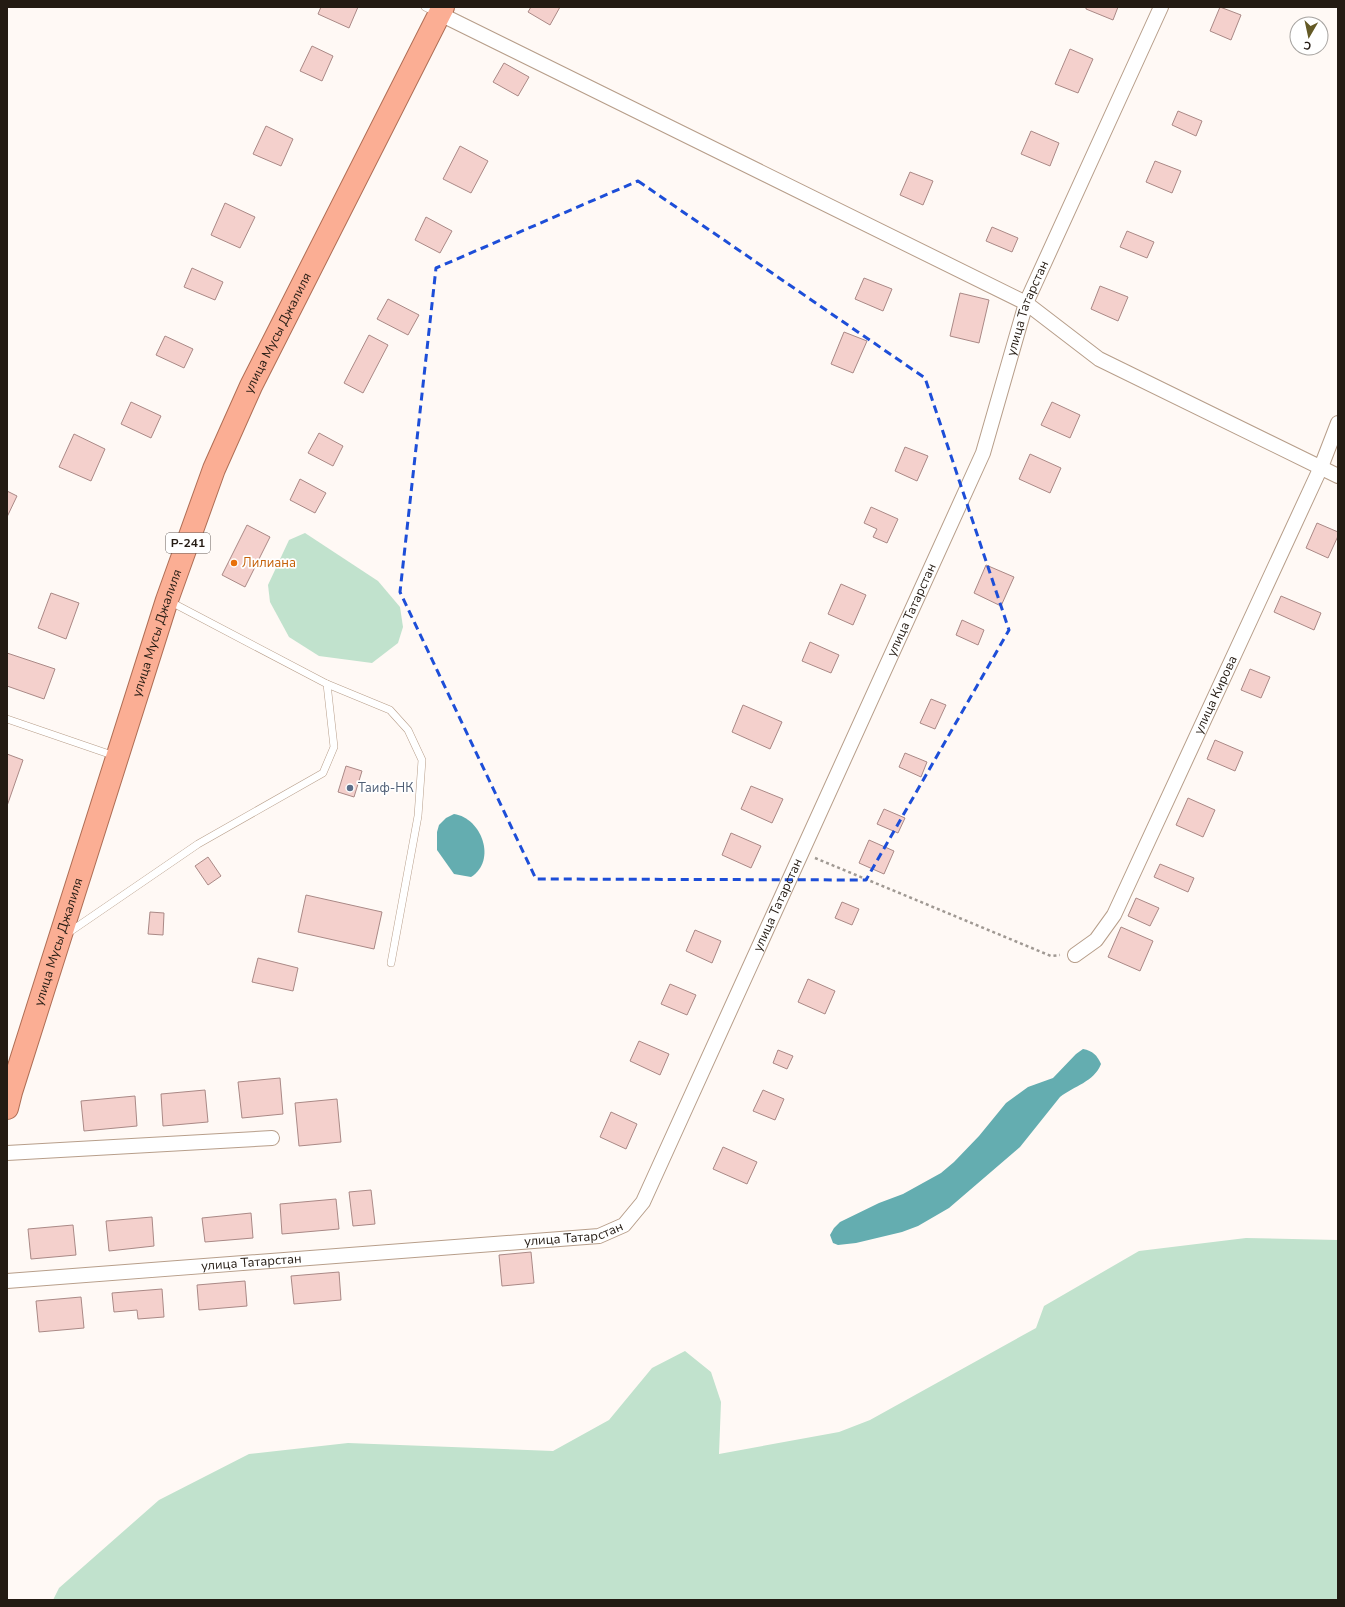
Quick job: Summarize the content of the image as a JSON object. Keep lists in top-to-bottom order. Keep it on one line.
{"streets":{"highway":["улица Мусы Джалиля","Р-241"],"street":["улица Татарстан","улица Кирова"]},"places":["Лилиана","Таиф-НК"],"north":"bottom"}
